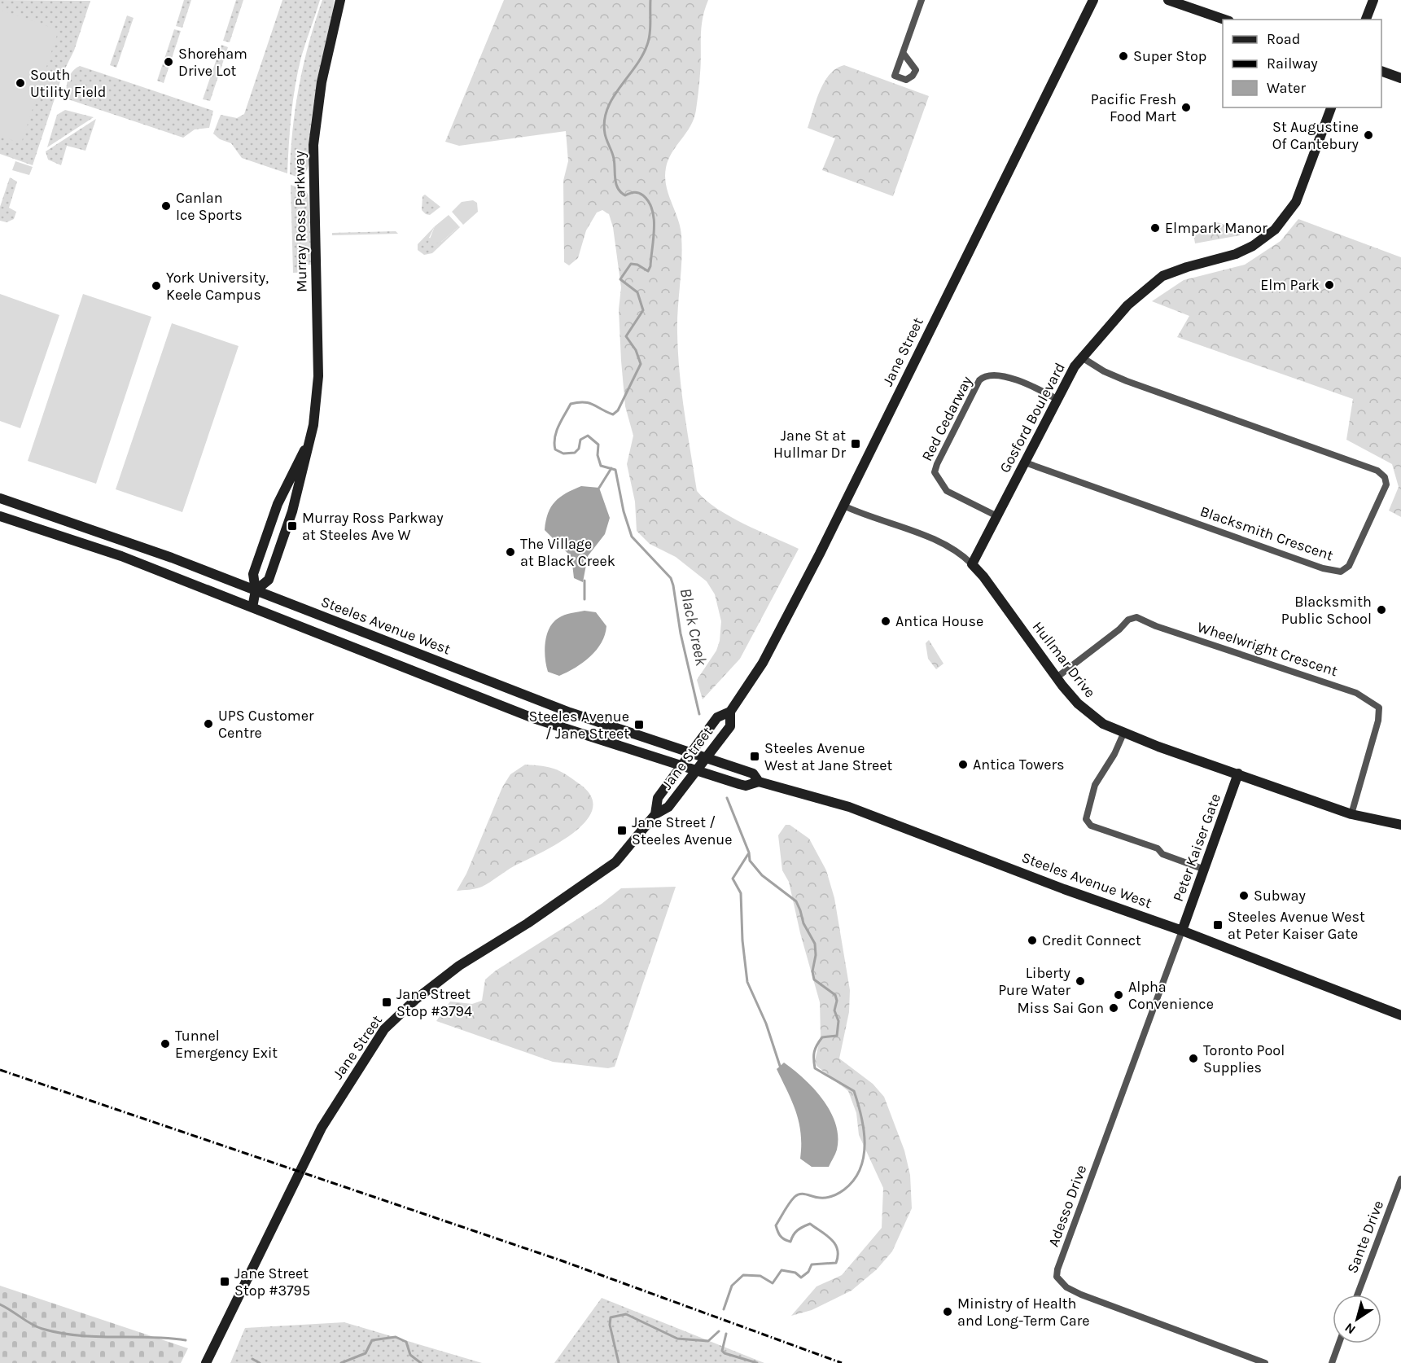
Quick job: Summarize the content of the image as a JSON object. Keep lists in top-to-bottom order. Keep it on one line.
{"streets":{"main road":["Murray Ross Parkway","Jane Street","Gosford Boulevard","Steeles Avenue West","Hullmar Drive","Peter Kaiser Gate"],"street":["Red Cedarway","Blacksmith Crescent","Wheelwright Crescent","Adesso Drive","Sante Drive"]},"crossings":[["Murray Ross Parkway","Steeles Avenue West"],["Jane Street","Steeles Avenue West"],["Jane Street","Hullmar Drive"],["Gosford Boulevard","Red Cedarway"],["Gosford Boulevard","Blacksmith Crescent"],["Gosford Boulevard","Hullmar Drive"],["Steeles Avenue West","Peter Kaiser Gate"],["Steeles Avenue West","Adesso Drive"],["Wheelwright Crescent","Hullmar Drive"],["Hullmar Drive","Peter Kaiser Gate"],["Peter Kaiser Gate","Adesso Drive"]],"water":["Black Creek"],"places":{"other":["Super Stop","Shoreham Drive Lot","South Utility Field","Pacific Fresh Food Mart","St Augustine Of Cantebury","Canlan Ice Sports","Elmpark Manor","Elm Park","York University, Keele Campus","The Village at Black Creek","Blacksmith Public School","Antica House","UPS Customer Centre","Antica Towers","Subway","Credit Connect","Liberty Pure Water","Alpha Convenience","Miss Sai Gon","Tunnel Emergency Exit","Toronto Pool Supplies","Ministry of Health and Long-Term Care"],"transit":["Jane St at Hullmar Dr","Murray Ross Parkway at Steeles Ave W","Steeles Avenue / Jane Street","Steeles Avenue West at Jane Street","Jane Street / Steeles Avenue","Steeles Avenue West at Peter Kaiser Gate","Jane Street Stop #3794","Jane Street Stop #3795"]},"legend":["Road","Railway","Water"],"north":"bottom left"}
